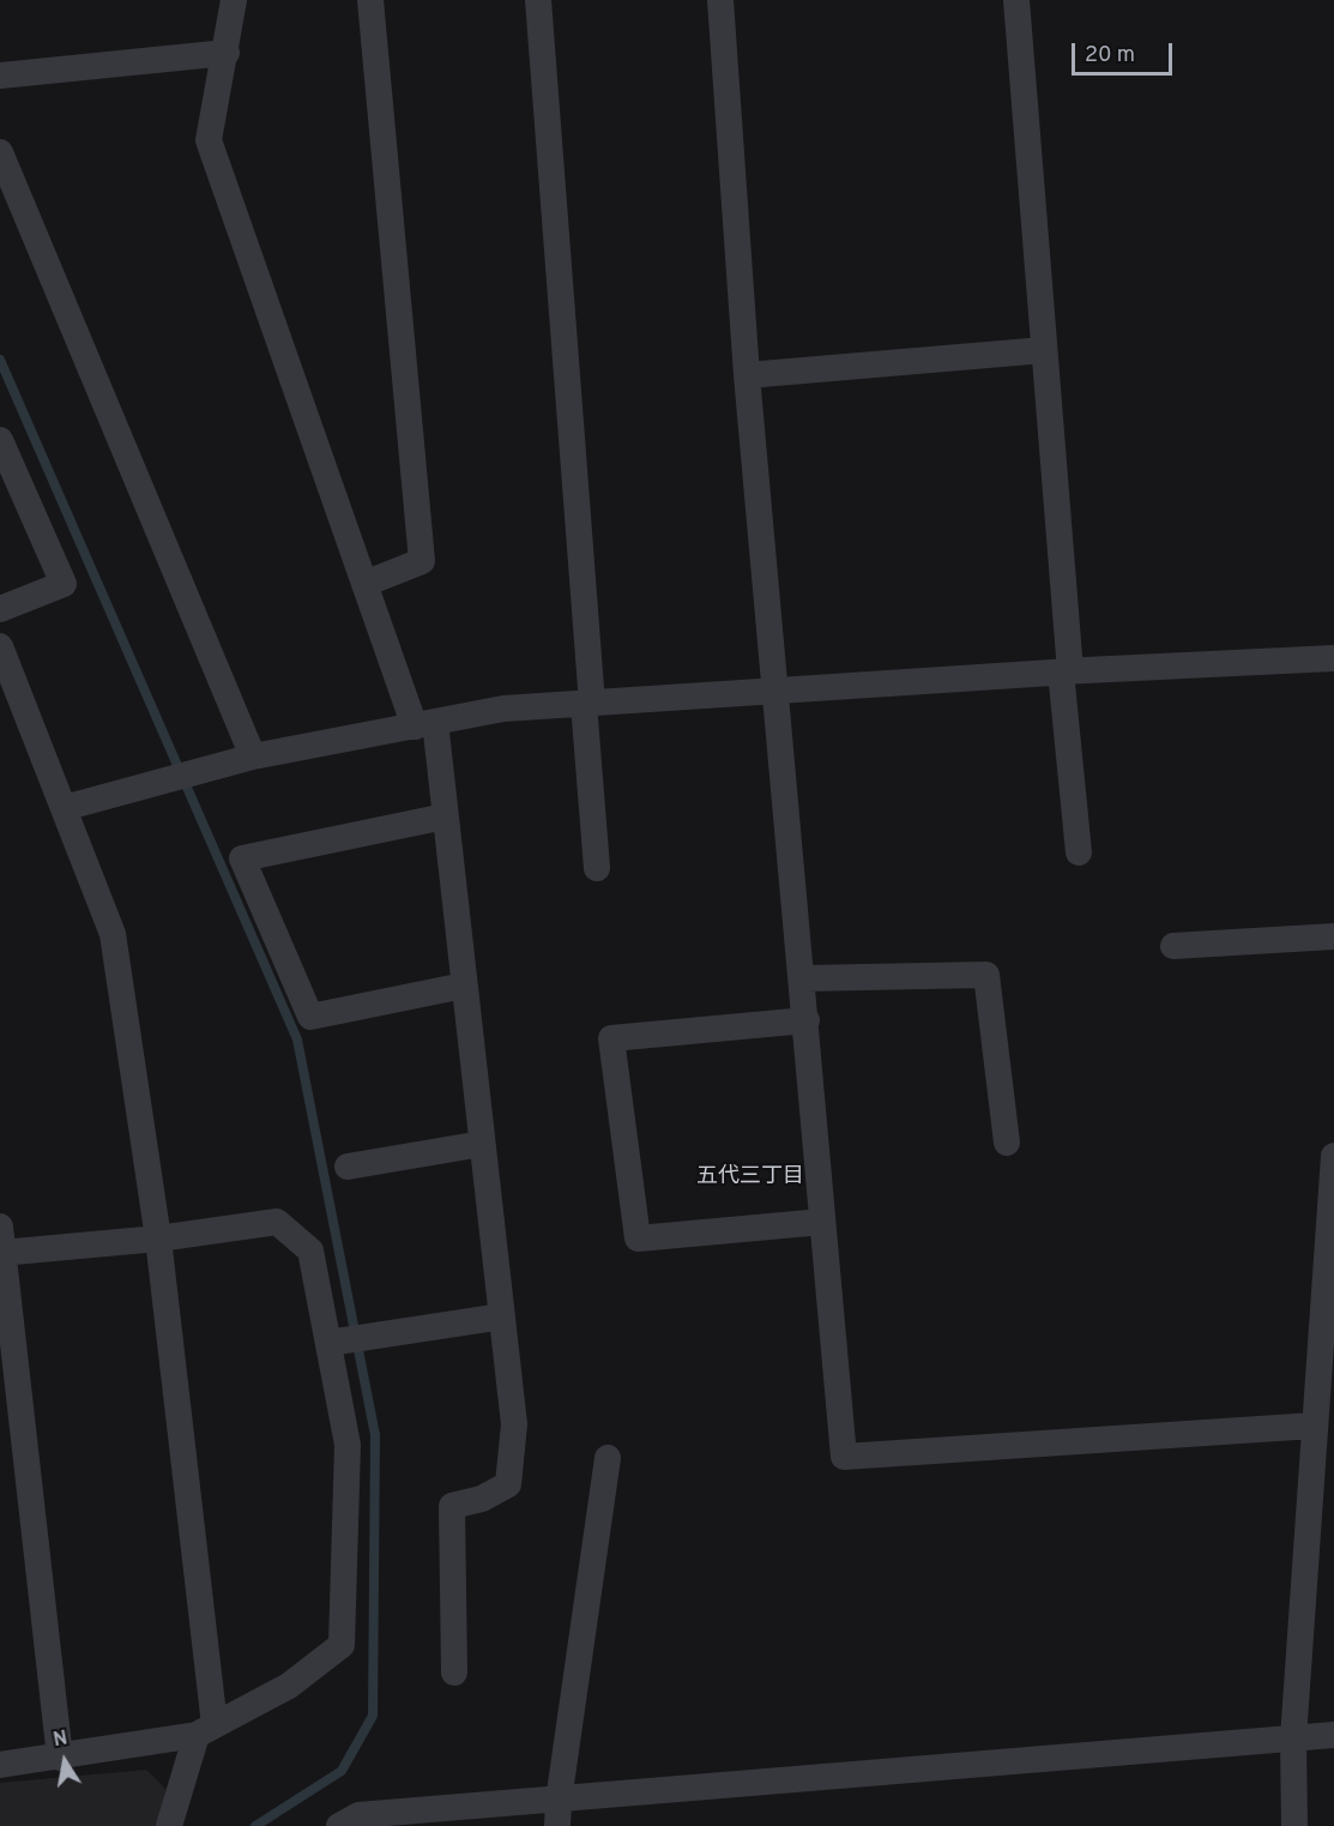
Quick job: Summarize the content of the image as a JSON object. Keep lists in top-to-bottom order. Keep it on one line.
{"districts":["五代三丁目"],"scale_bar":"20 m","north":"top"}
